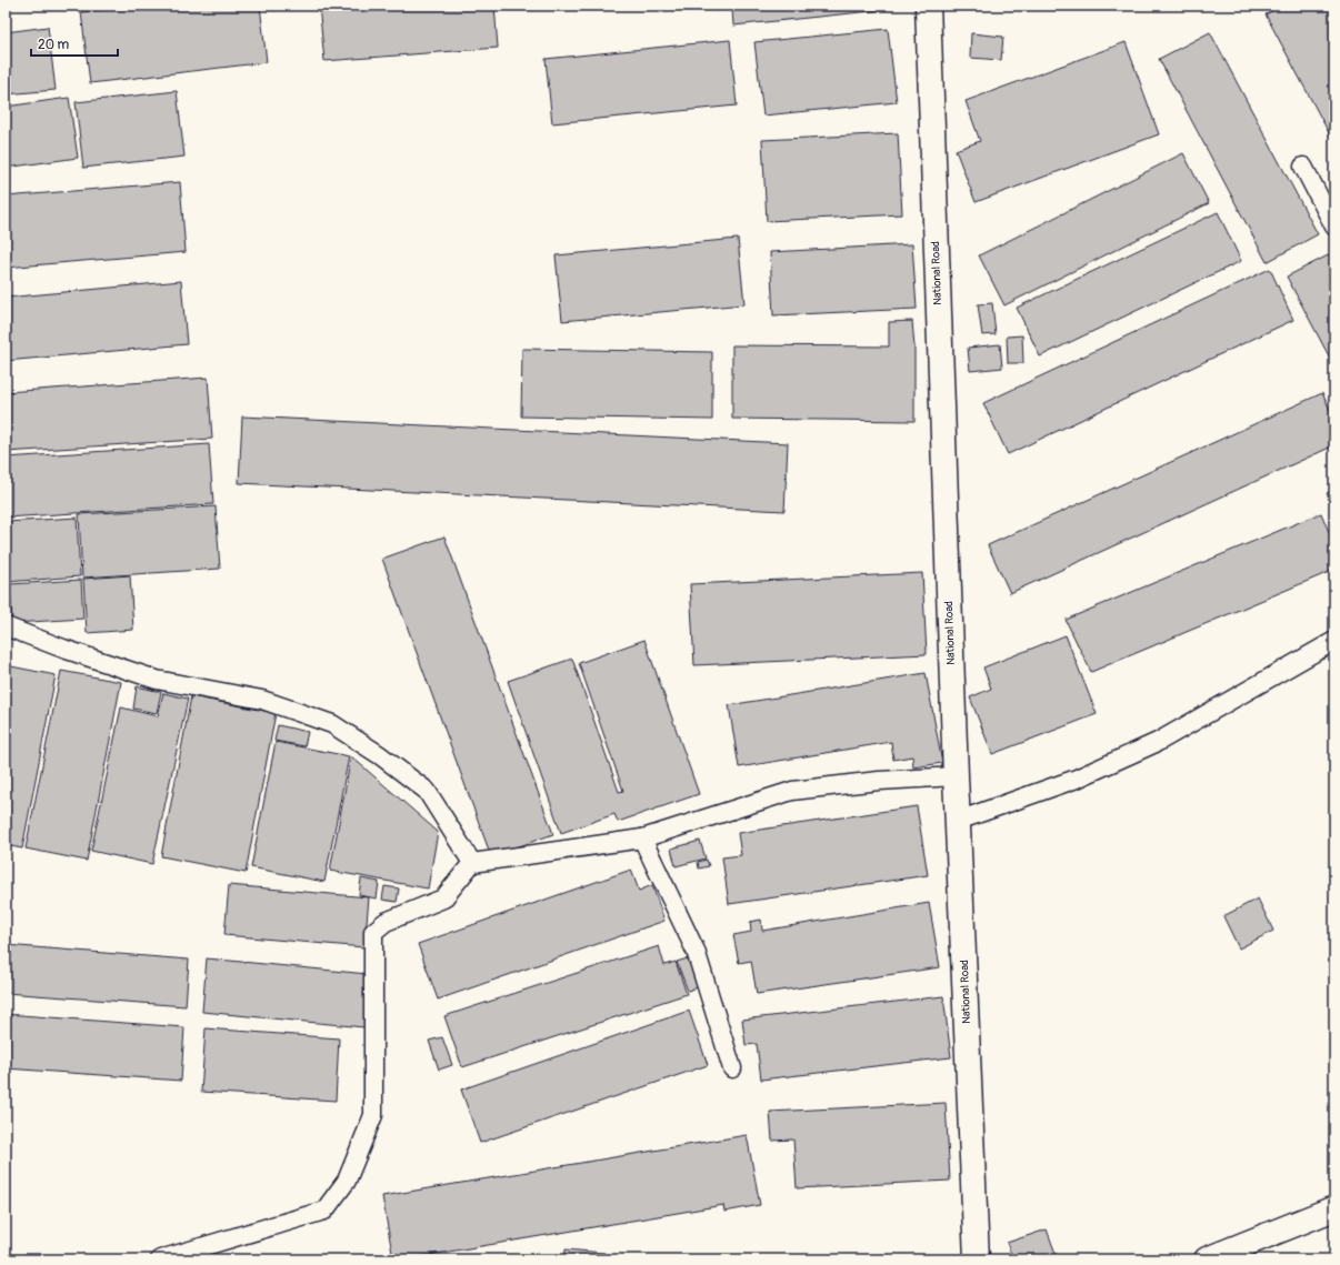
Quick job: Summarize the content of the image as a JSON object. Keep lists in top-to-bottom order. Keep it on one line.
{"streets":{"main road":["National Road"]},"scale_bar":"20 m"}
